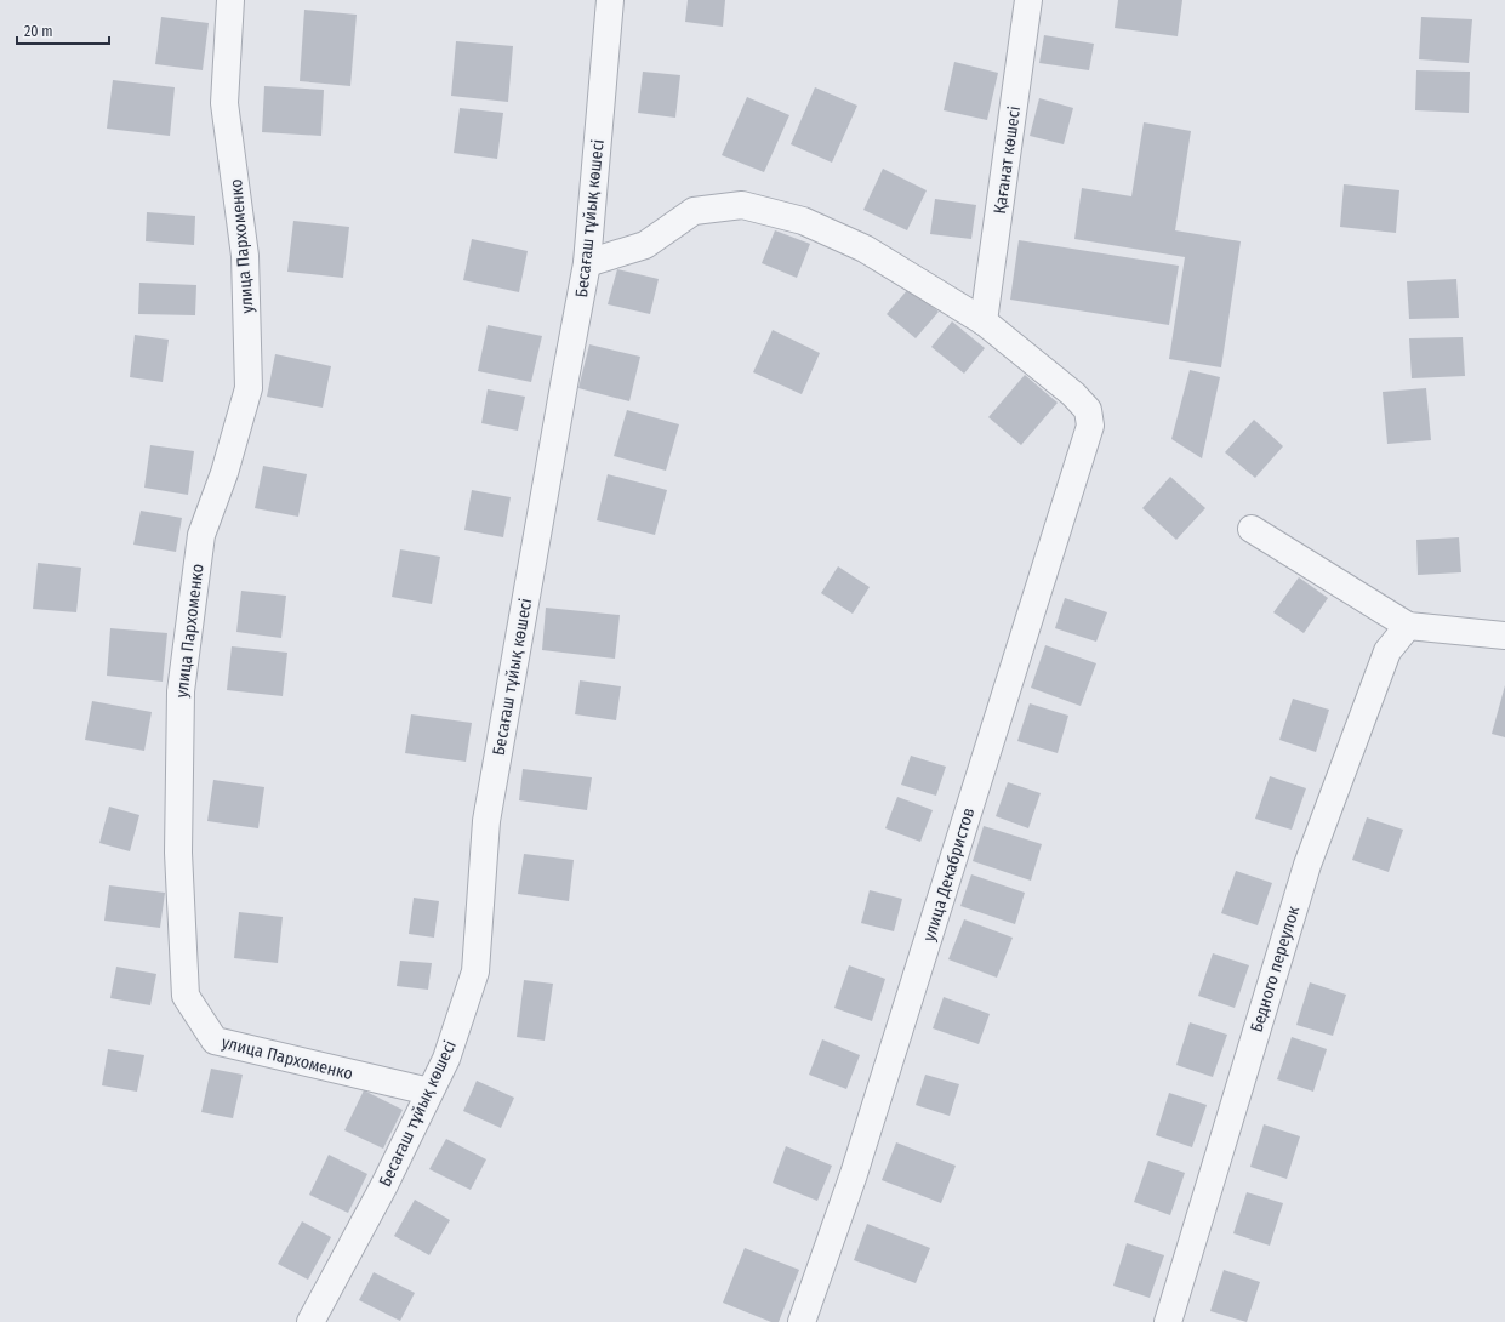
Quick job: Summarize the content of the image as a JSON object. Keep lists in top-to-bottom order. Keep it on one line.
{"streets":{"street":["Қағанат көшесі","Бесағаш тұйық көшесі","улица Пархоменко","улица Декабристов","Бедного переулок"]},"crossings":[["Қағанат көшесі","улица Декабристов"],["Бесағаш тұйық көшесі","улица Пархоменко"]],"scale_bar":"20 m"}
